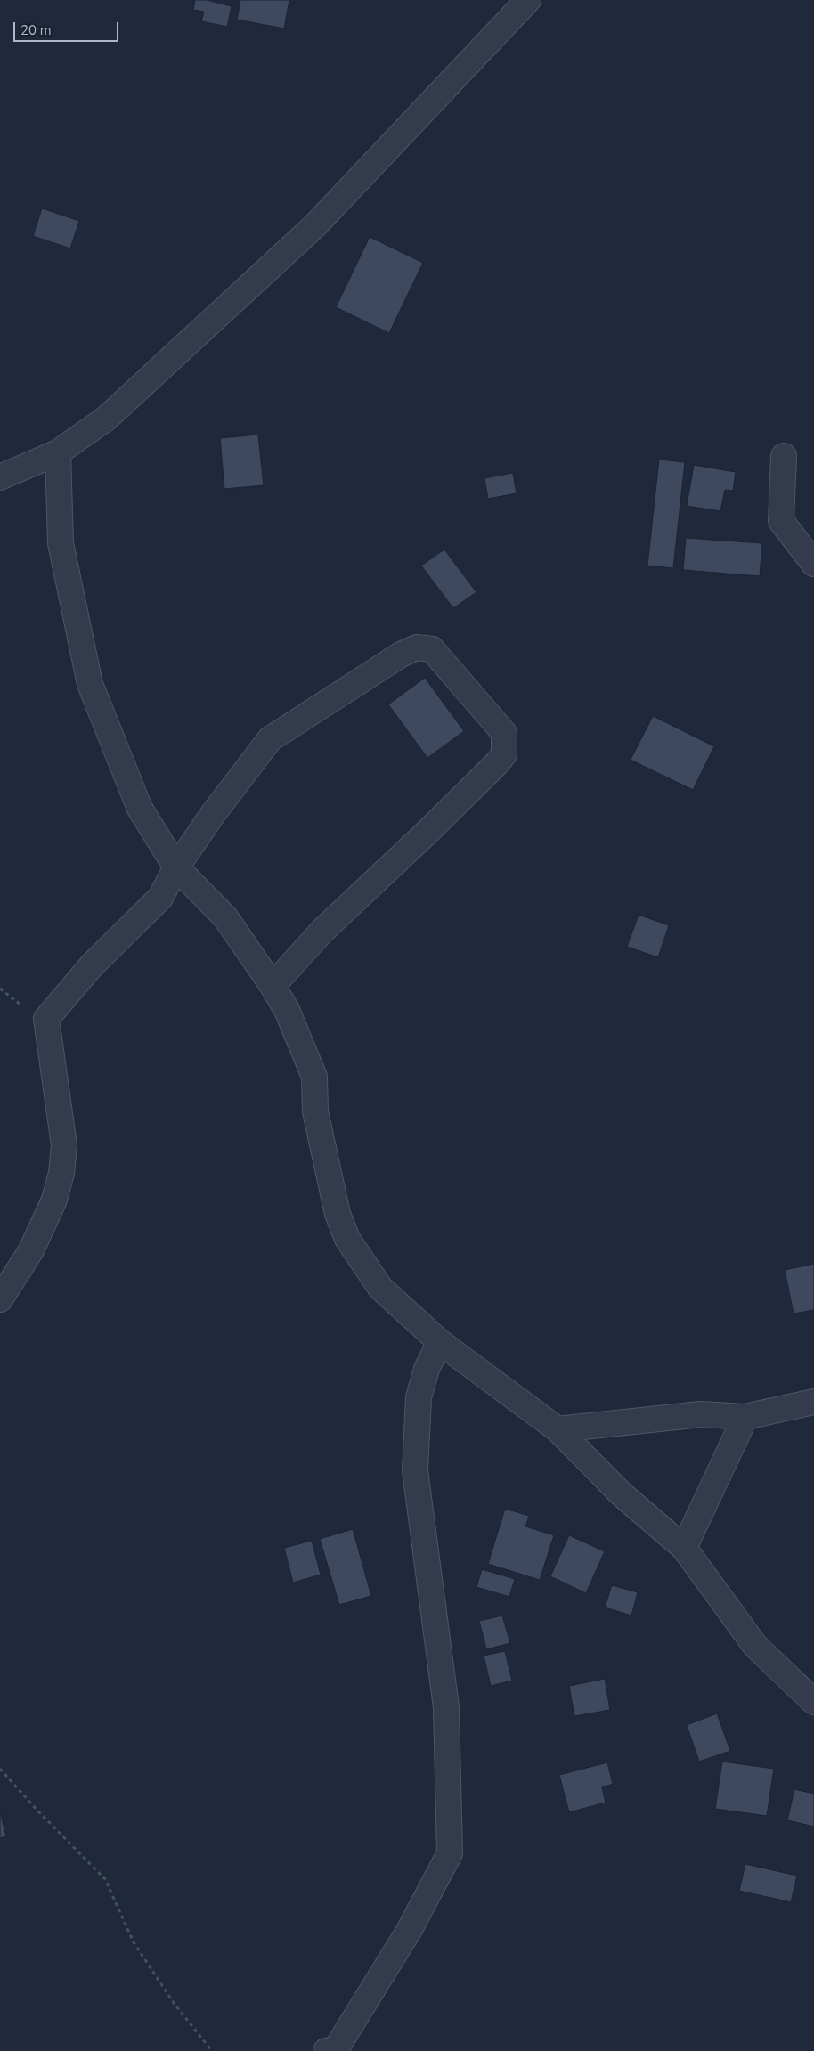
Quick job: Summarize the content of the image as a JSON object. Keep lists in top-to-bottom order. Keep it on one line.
{"scale_bar":"20 m"}
